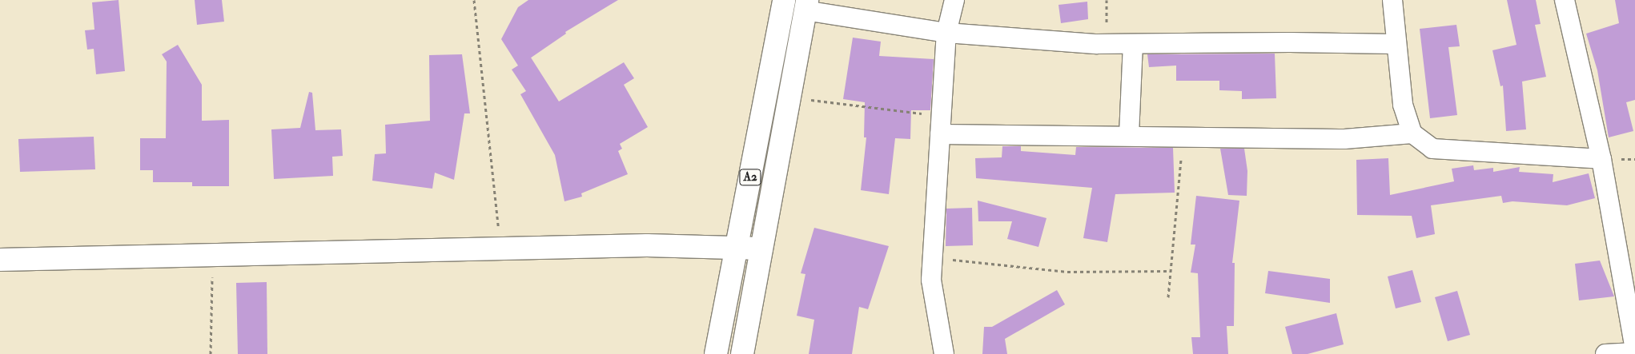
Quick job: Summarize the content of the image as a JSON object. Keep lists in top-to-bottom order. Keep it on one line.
{"streets":{"main road":["A2"]}}
